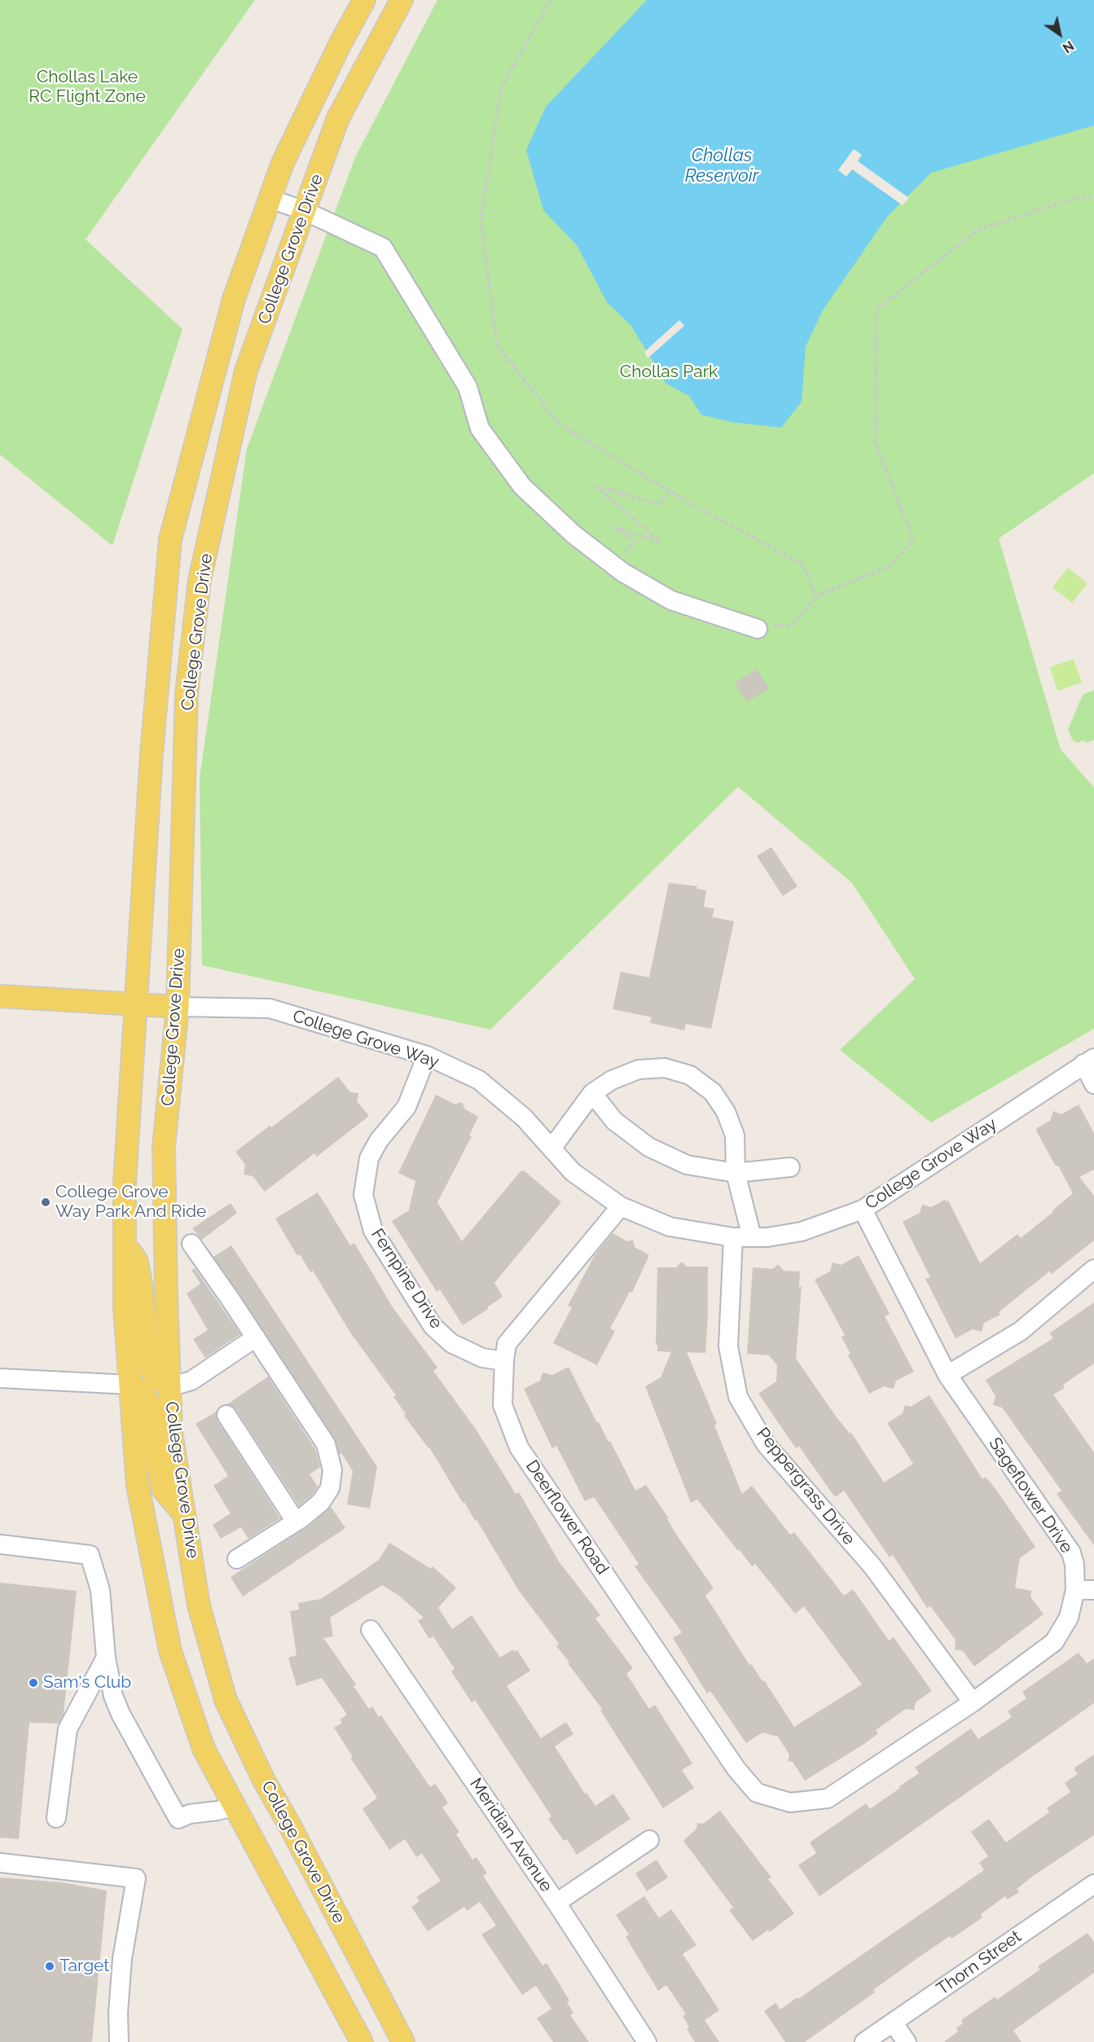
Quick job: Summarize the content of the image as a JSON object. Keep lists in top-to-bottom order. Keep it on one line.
{"streets":{"main road":["College Grove Drive","College Grove Way"],"street":["Fernpine Drive","Peppergrass Drive","Sageflower Drive","Deerflower Road","Meridian Avenue","Thorn Street"]},"crossings":[["College Grove Drive","College Grove Way"],["College Grove Way","Fernpine Drive"],["College Grove Way","Peppergrass Drive"],["College Grove Way","Sageflower Drive"],["College Grove Way","Deerflower Road"],["Fernpine Drive","Deerflower Road"],["Peppergrass Drive","Sageflower Drive"],["Sageflower Drive","Deerflower Road"]],"water":["Chollas Reservoir"],"parks":["Chollas Lake RC Flight Zone","Chollas Park"],"places":["College Grove Way Park And Ride","Sam's Club","Target"],"north":"bottom right"}
